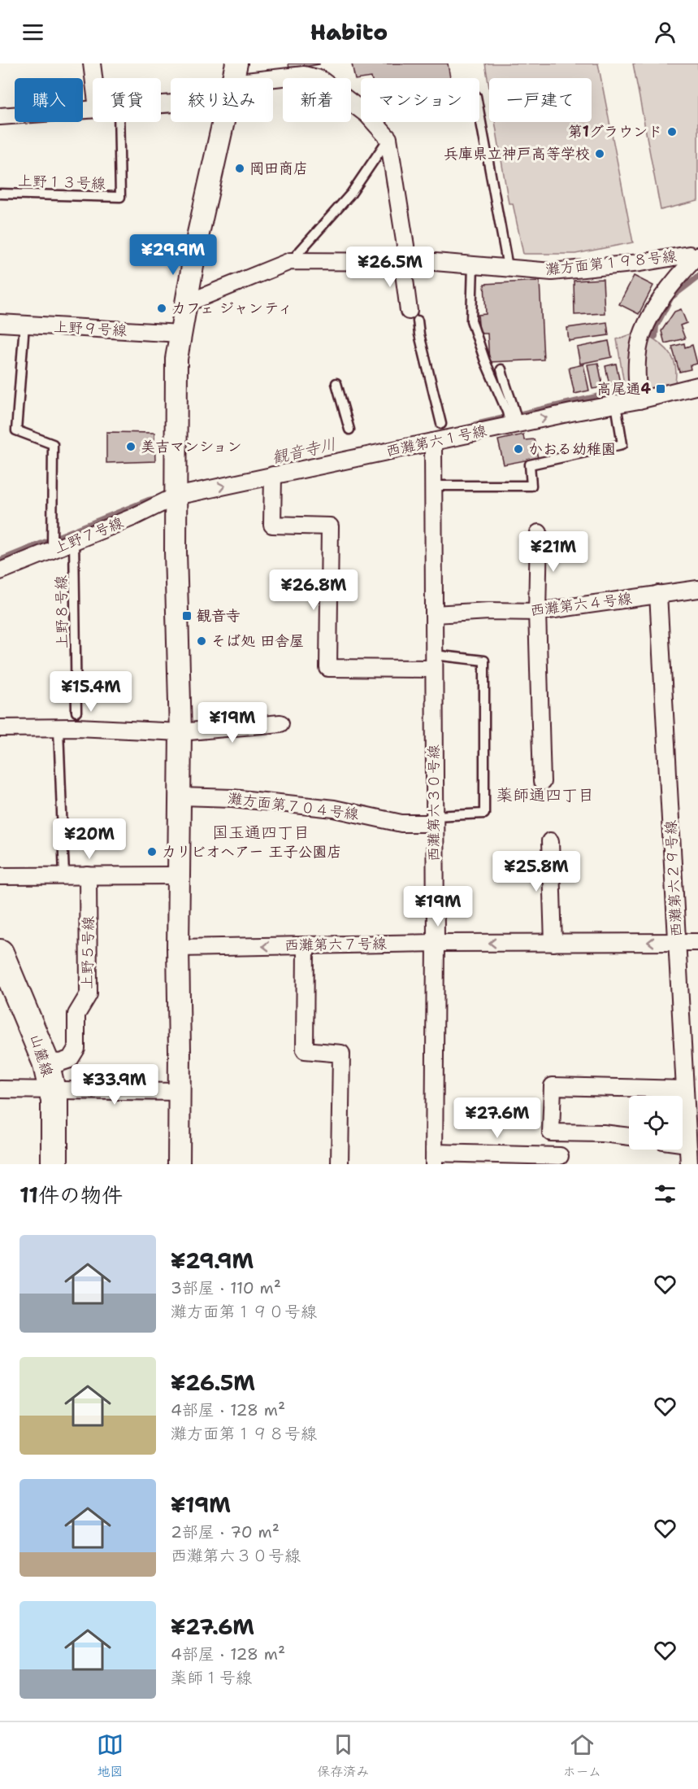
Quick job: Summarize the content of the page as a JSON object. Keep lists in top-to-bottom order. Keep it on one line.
{"streets":{"main road":["山麓線"],"street":["灘方面第１９８号線","上野９号線","西灘第六１号線","上野７号線","西灘第六４号線","西灘第六３０号線","灘方面第７０４号線","西灘第六２９号線","西灘第六７号線","上野５号線"],"lane":["上野１３号線","上野８号線"]},"crossings":[["西灘第六１号線","上野７号線"],["西灘第六１号線","西灘第六３０号線"],["上野７号線","上野８号線"],["西灘第六４号線","西灘第六３０号線"],["西灘第六４号線","西灘第六２９号線"],["西灘第六３０号線","灘方面第７０４号線"],["西灘第六３０号線","西灘第六７号線"],["西灘第六２９号線","西灘第六７号線"],["上野５号線","山麓線"]],"one_way":["西灘第六１号線","西灘第六７号線"],"districts":["薬師通四丁目","国玉通四丁目"],"water":["観音寺川"],"places":{"other":["第1グラウンド","兵庫県立神戸高等学校","岡田商店","カフェ ジャンティ","美吉マンション","かおる幼稚園","そば処 田舎屋","カリビオヘアー 王子公園店"],"transit":["高尾通4","観音寺"]},"page":{"header":"Habito","chip":["購入","賃貸","絞り込み","新着","マンション","一戸建て"],"price":["¥29.9M","¥26.5M","¥21M","¥26.8M","¥15.4M","¥19M","¥20M","¥25.8M","¥19M","¥33.9M","¥27.6M"],"heading":"11件の物件","list":[{"name":"¥29.9M","note":"3部屋 · 110 m² · 灘方面第１９０号線"},{"name":"¥26.5M","note":"4部屋 · 128 m² · 灘方面第１９８号線"},{"name":"¥19M","note":"2部屋 · 70 m² · 西灘第六３０号線"},{"name":"¥27.6M","note":"4部屋 · 128 m² · 薬師１号線"}],"tabs":["地図","保存済み","ホーム"]}}
